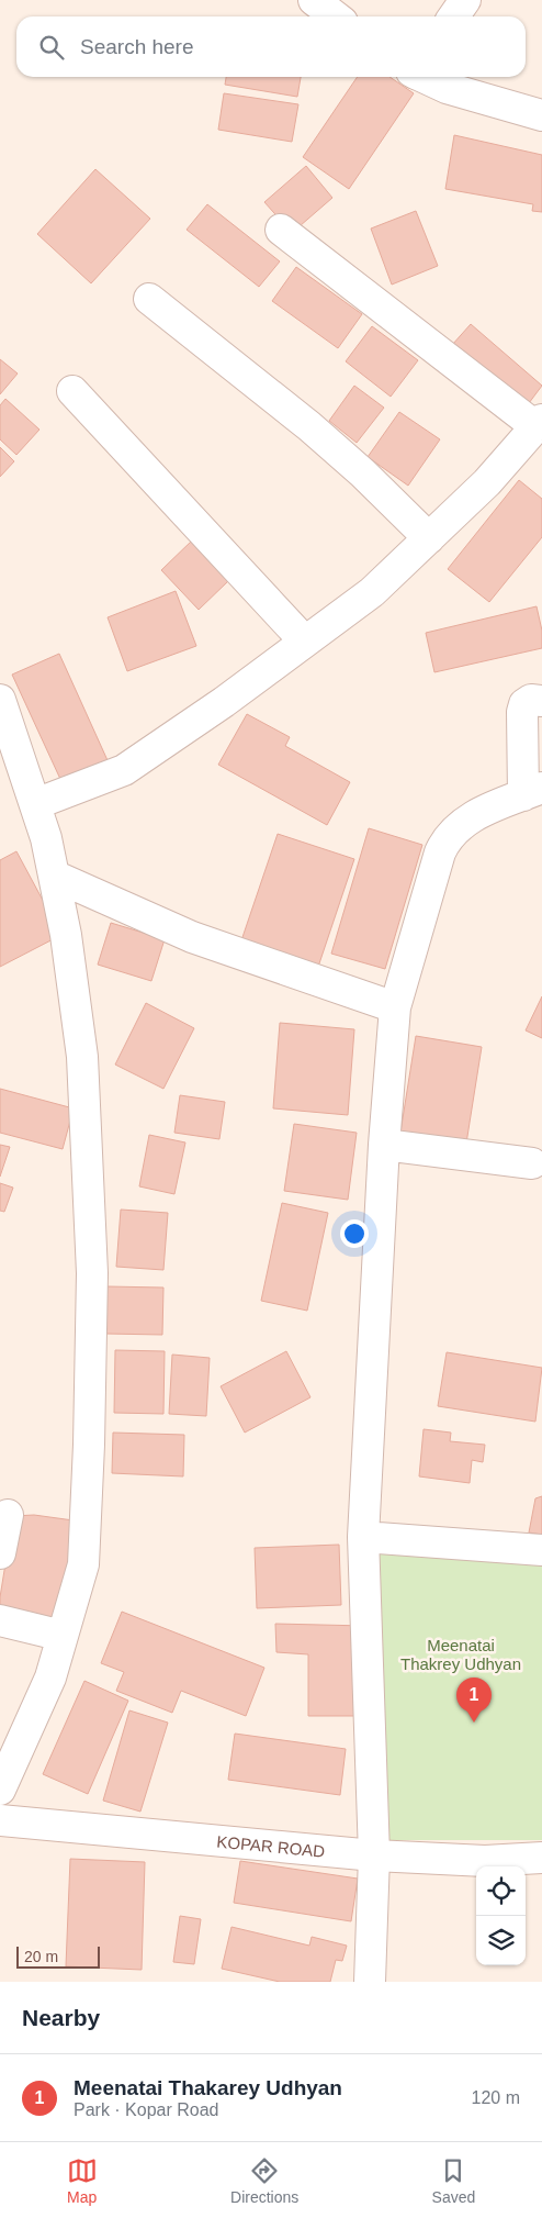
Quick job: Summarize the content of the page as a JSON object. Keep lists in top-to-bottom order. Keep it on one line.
{"streets":{"street":["KOPAR ROAD"]},"parks":["Meenatai Thakrey Udhyan"],"scale_bar":"20 m","page":{"search":"Search here","pins":"1","scale":"20 m","heading":"Nearby","list":[{"mark":"1","name":"Meenatai Thakarey Udhyan","note":"Park · Kopar Road","value":"120 m"}],"nav":["Map","Directions","Saved"]}}
